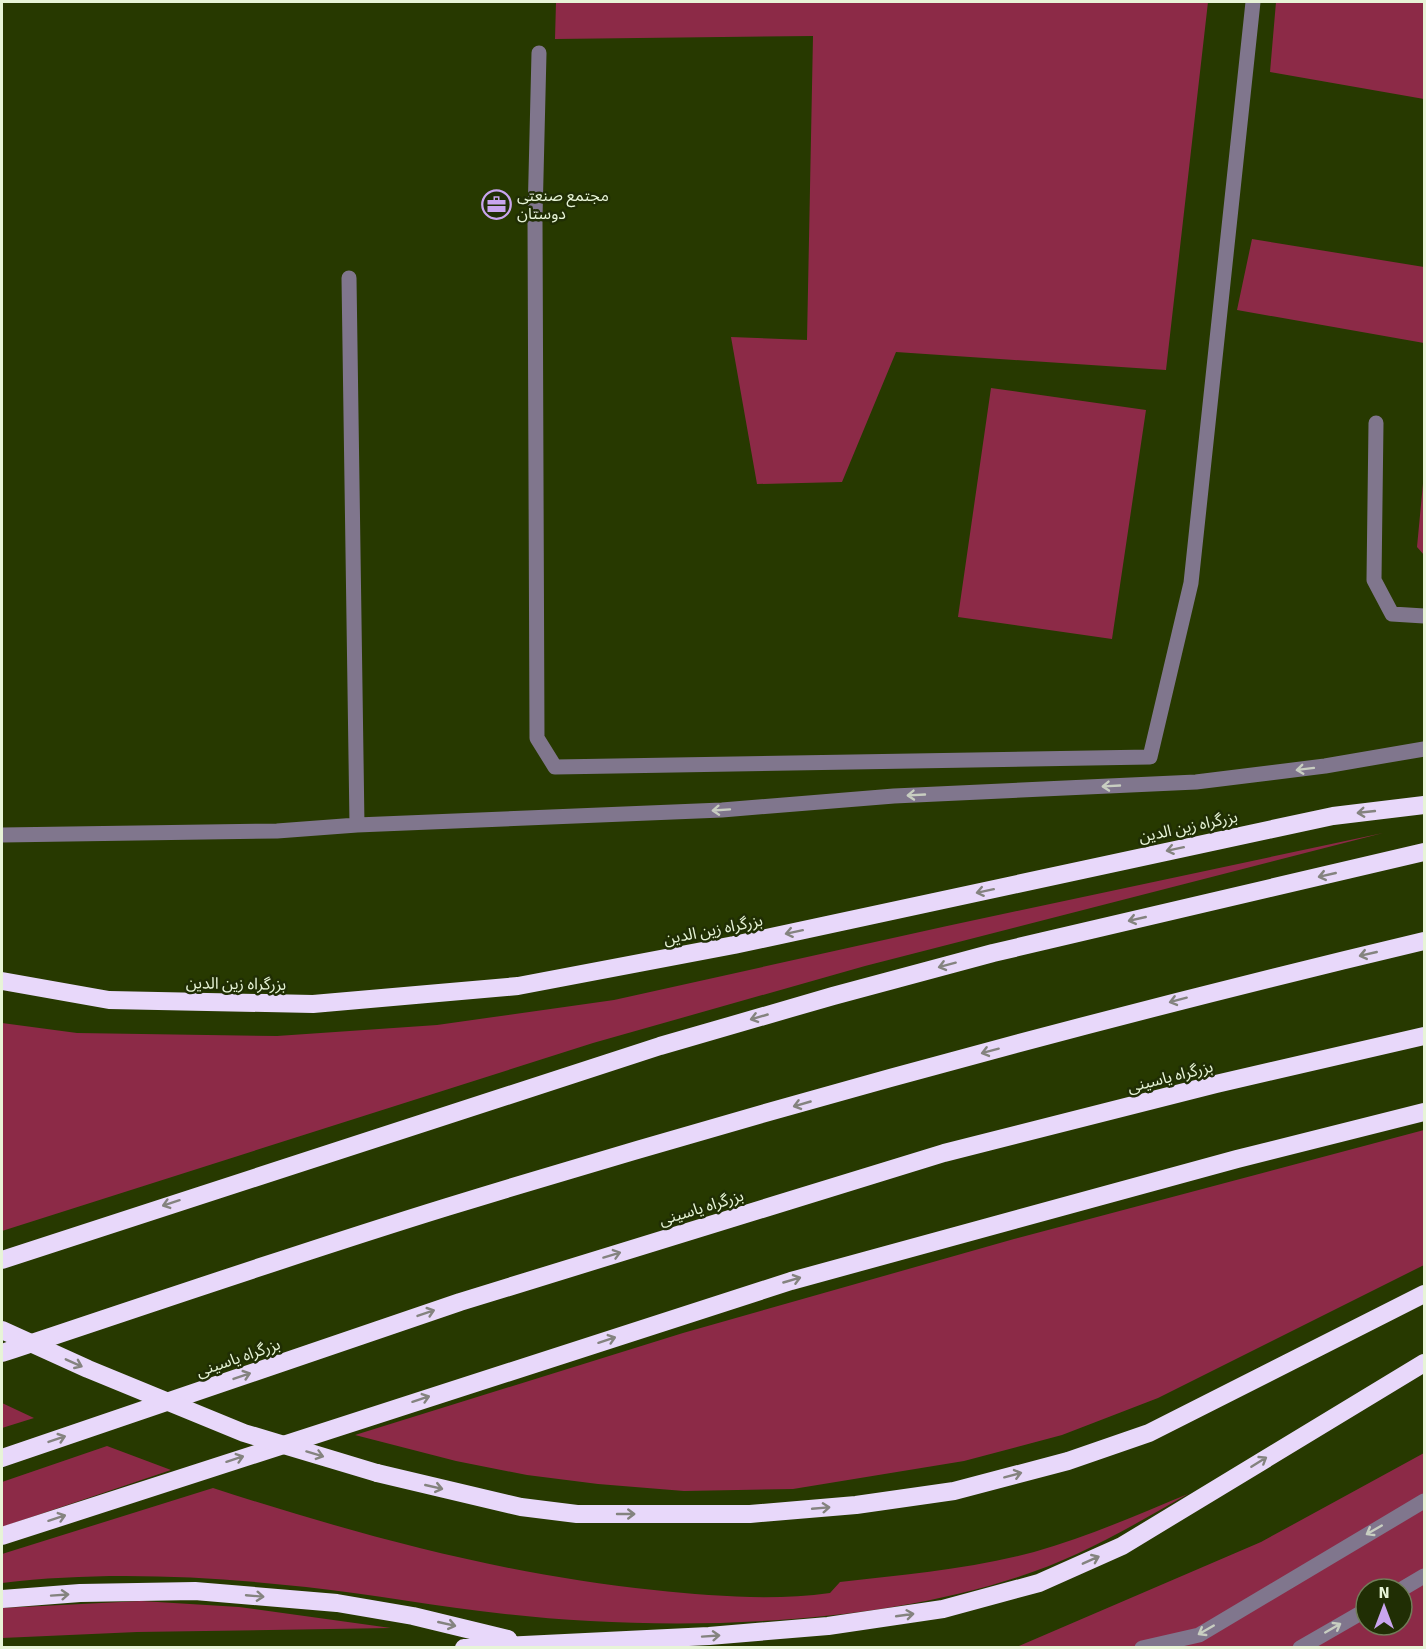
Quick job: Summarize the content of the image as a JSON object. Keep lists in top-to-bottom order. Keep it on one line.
{"streets":{"highway":["بزرگراه زین الدین","بزرگراه یاسینی"]},"places":{"office":["مجتمع صنعتی دوستان"]},"north":"top"}
